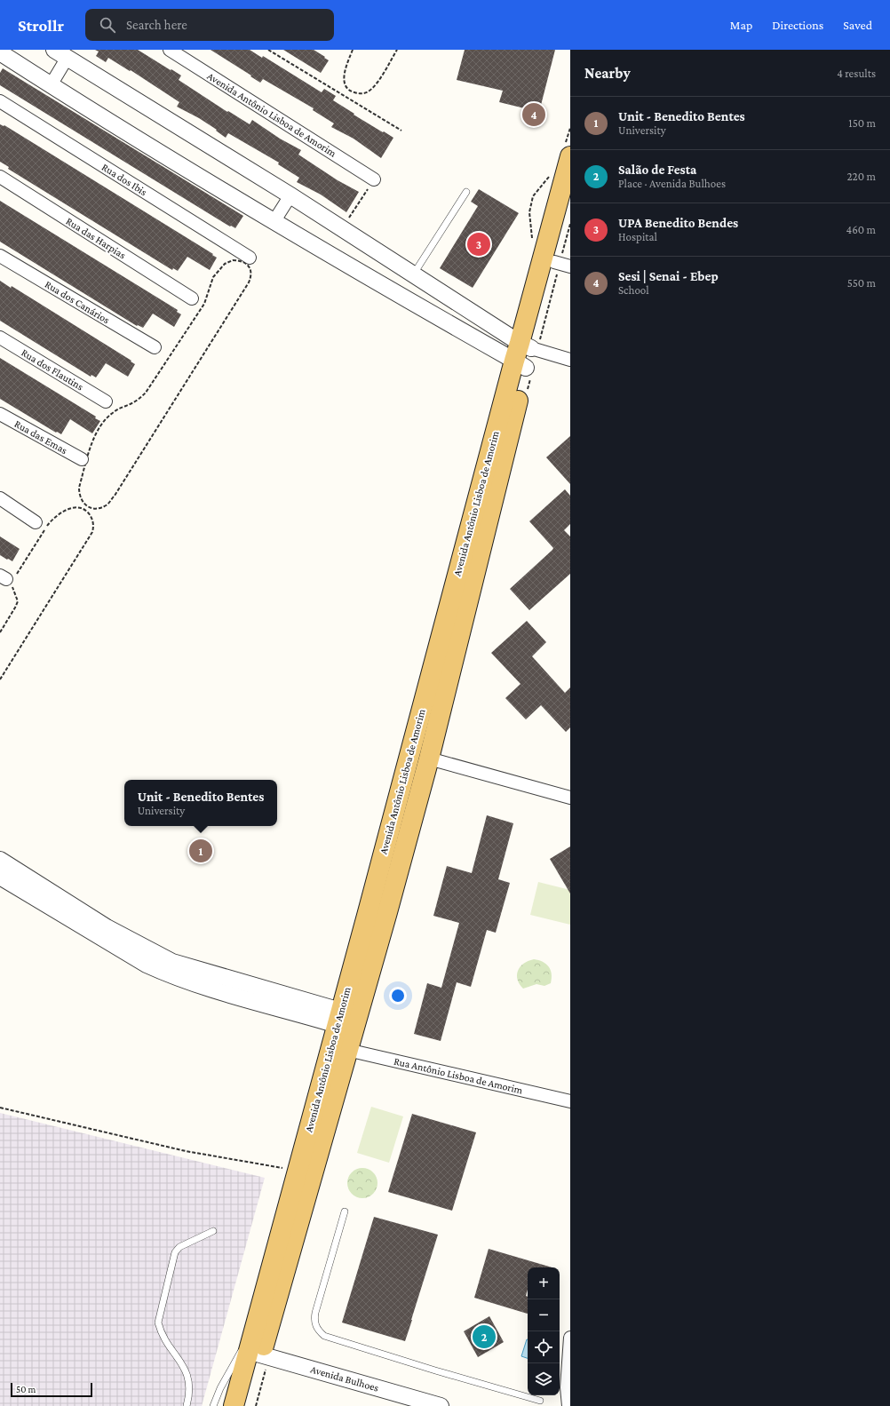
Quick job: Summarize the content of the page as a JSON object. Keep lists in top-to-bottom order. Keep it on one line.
{"streets":{"main road":["Avenida Antônio Lisboa de Amorim"],"street":["Rua dos Ibis","Rua das Harpias","Rua dos Canários","Rua dos Flautins","Rua das Emas","Rua Antônio Lisboa de Amorim","Avenida Bulhoes"]},"crossings":[["Avenida Antônio Lisboa de Amorim","Rua Antônio Lisboa de Amorim"],["Avenida Antônio Lisboa de Amorim","Avenida Bulhoes"]],"scale_bar":"50 m","page":{"header":"Strollr","search":"Search here","nav":["Map","Directions","Saved"],"heading":["Nearby","4 results"],"list":[{"mark":"1","name":"Unit - Benedito Bentes","note":"University","value":"150 m"},{"mark":"2","name":"Salão de Festa","note":"Place · Avenida Bulhoes","value":"220 m"},{"mark":"3","name":"UPA Benedito Bendes","note":"Hospital","value":"460 m"},{"mark":"4","name":"Sesi | Senai - Ebep","note":"School","value":"550 m"}],"pins":["4","3","1","2"],"popup":["Unit - Benedito Bentes","University"],"map_buttons":["+","−"],"scale":"50 m"}}
